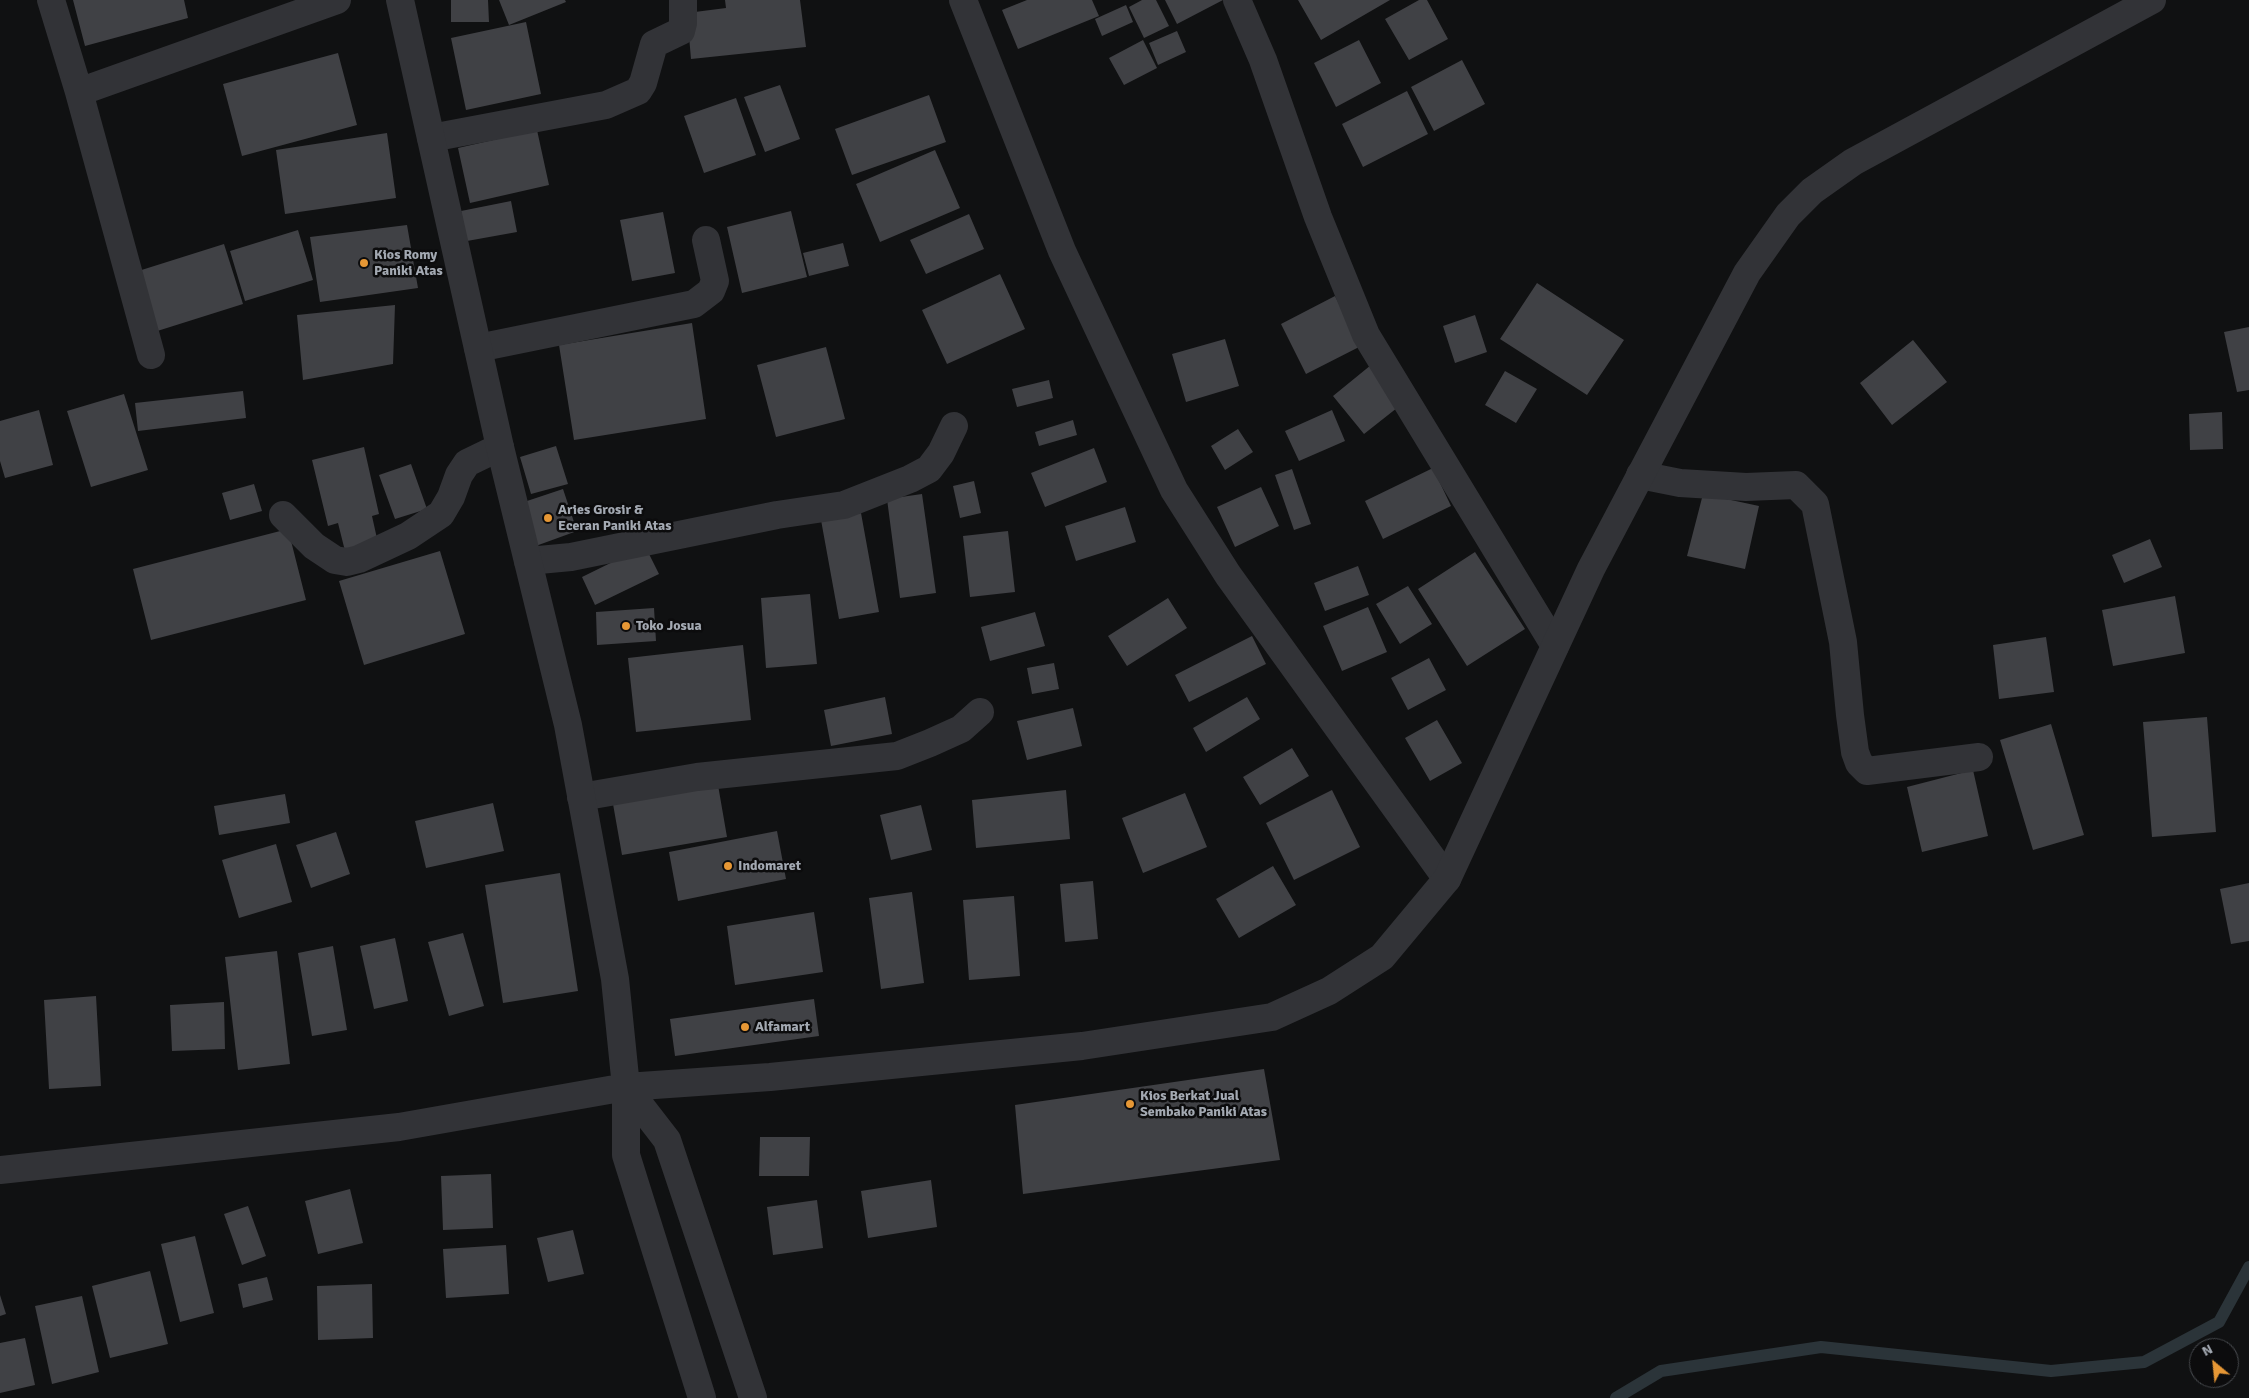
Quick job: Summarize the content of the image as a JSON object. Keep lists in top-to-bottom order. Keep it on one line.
{"places":["Kios Romy Paniki Atas","Aries Grosir & Eceran Paniki Atas","Toko Josua","Indomaret","Alfamart","Kios Berkat Jual Sembako Paniki Atas"],"north":"top left"}
